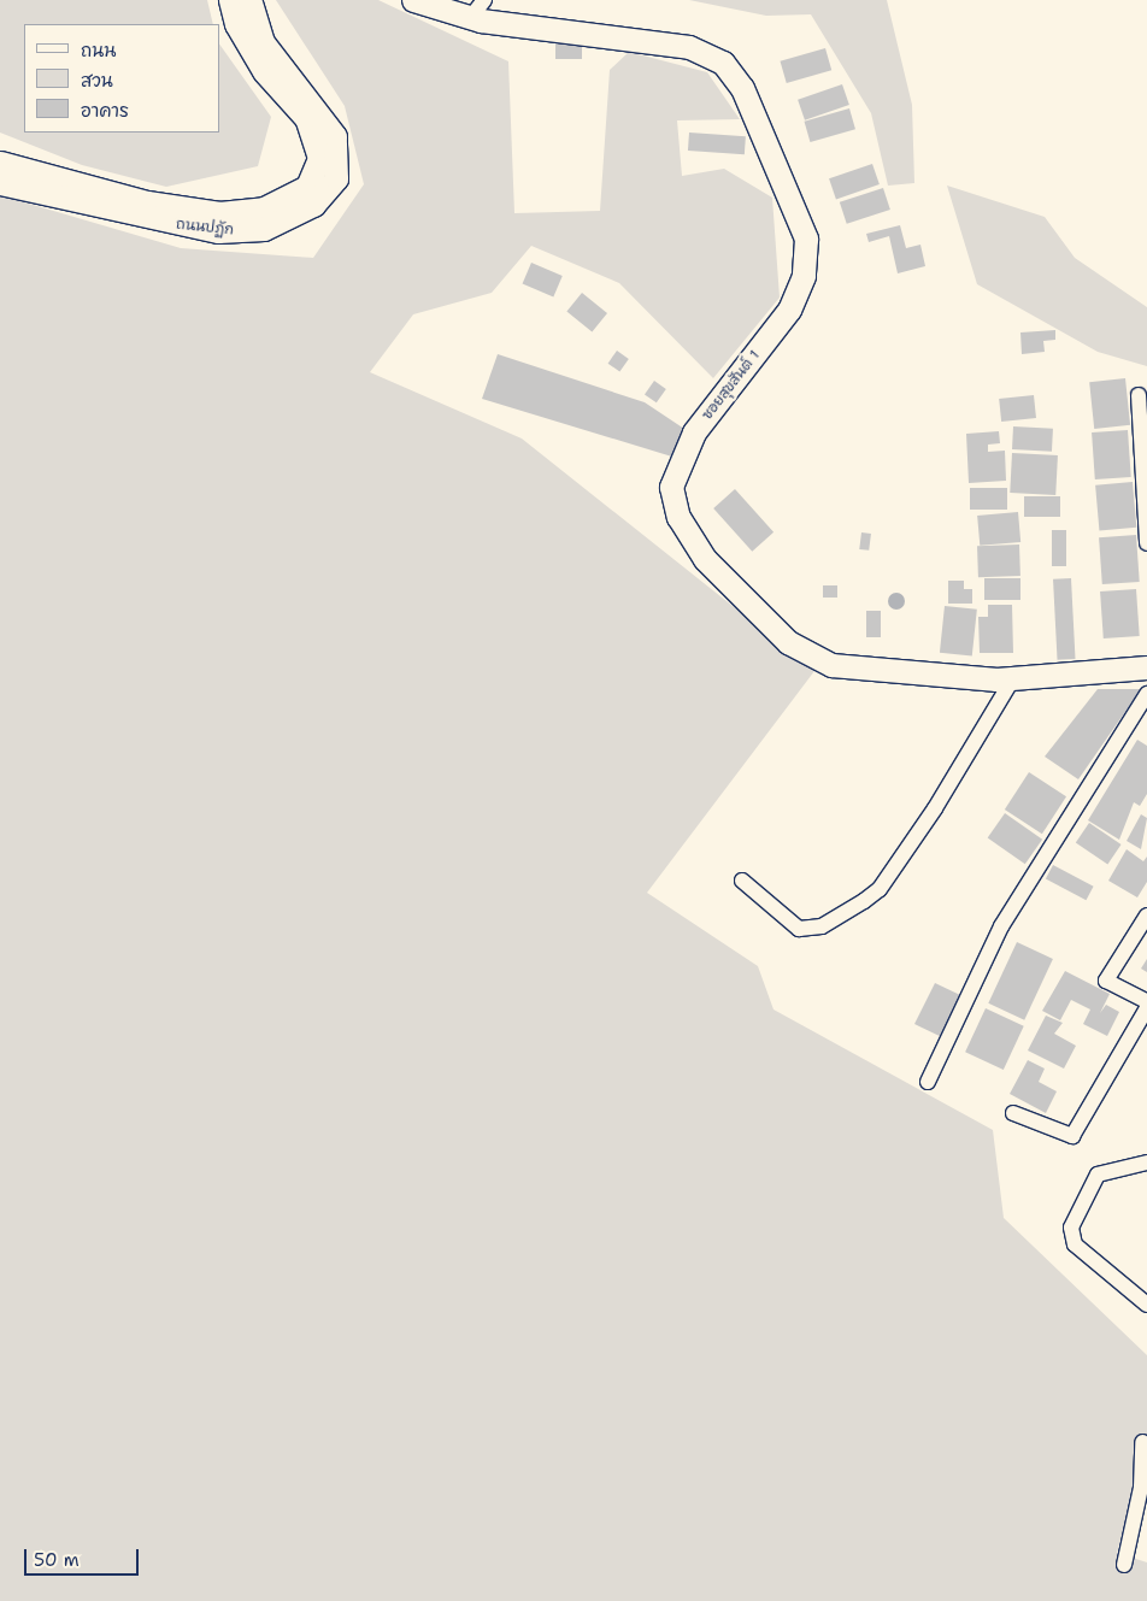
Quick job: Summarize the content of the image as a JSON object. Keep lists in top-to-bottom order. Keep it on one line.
{"streets":{"street":["ถนนปฏัก","ซอยสุขสันต์ 1"]},"legend":["ถนน","สวน","อาคาร"],"scale_bar":"50 m"}
